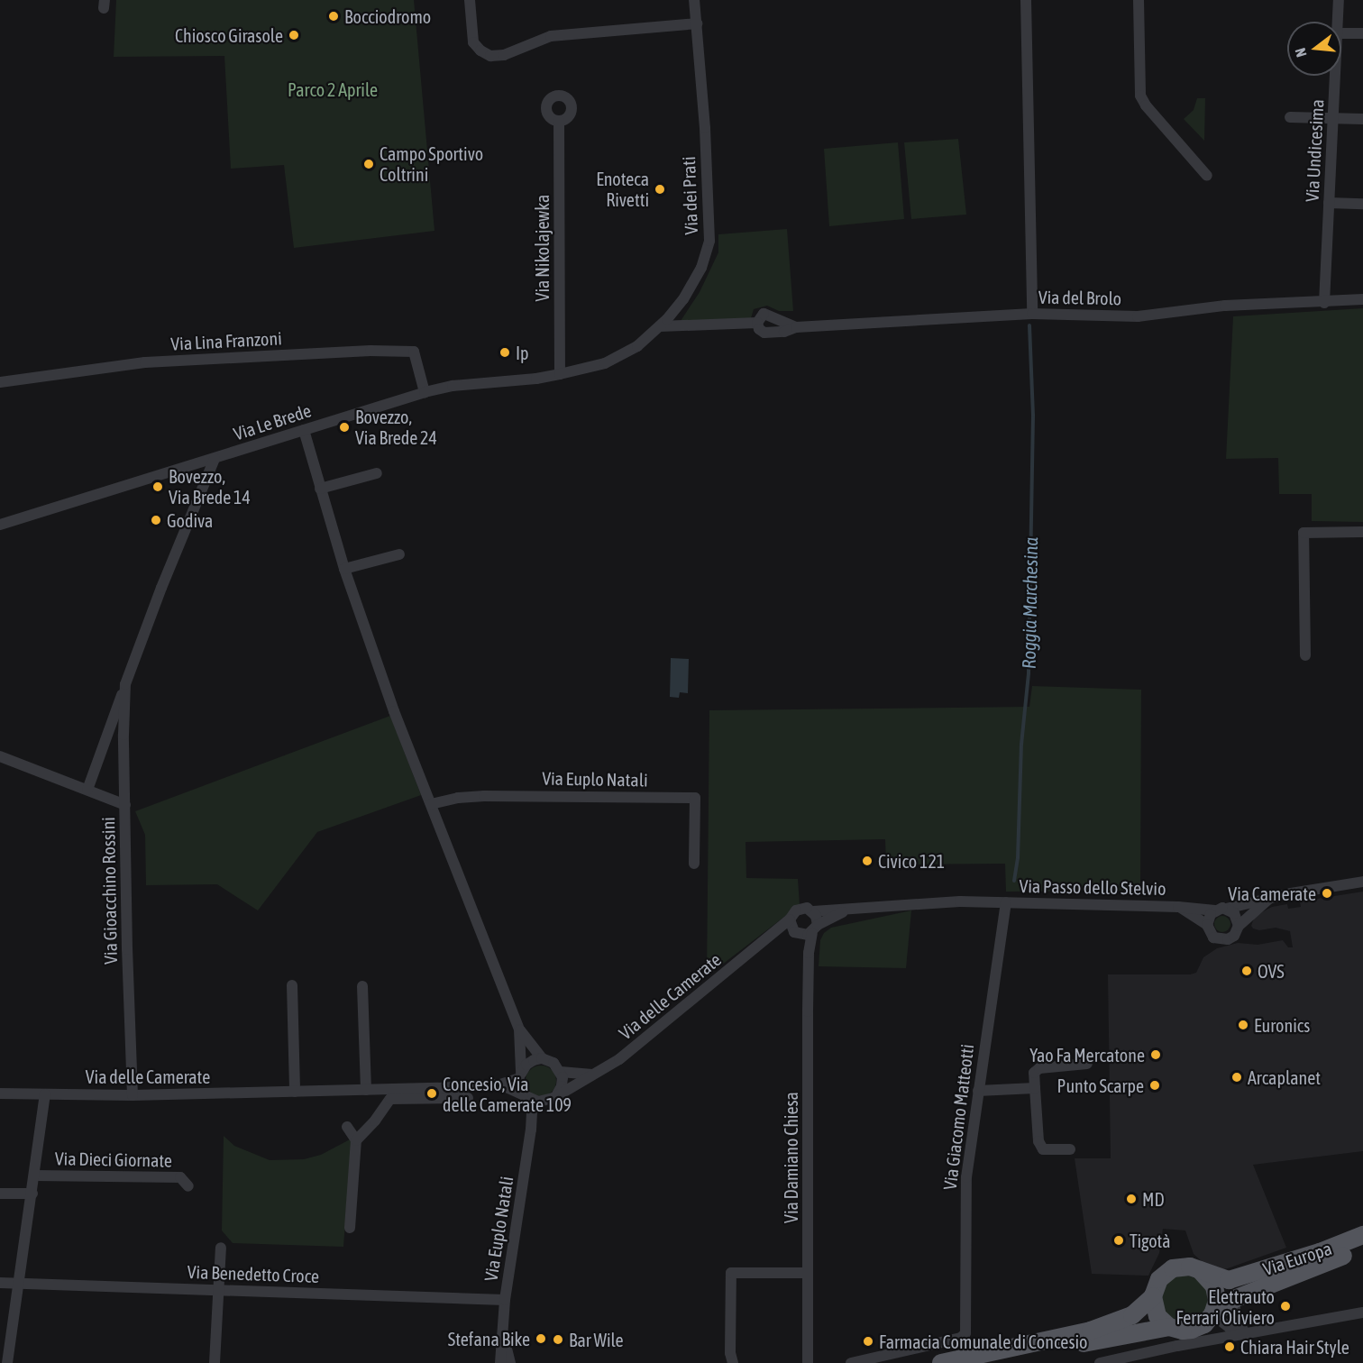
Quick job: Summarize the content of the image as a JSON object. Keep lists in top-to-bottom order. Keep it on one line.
{"streets":{"main road":["Via Europa"],"street":["Via Undicesima","Via dei Prati","Via Nikolajewka","Via del Brolo","Via Lina Franzoni","Via Le Brede","Via Euplo Natali","Via Passo dello Stelvio","Via Gioacchino Rossini","Via delle Camerate","Via Giacomo Matteotti","Via Damiano Chiesa","Via Dieci Giornate","Via Benedetto Croce"]},"crossings":[["Via Undicesima","Via del Brolo"],["Via dei Prati","Via Nikolajewka"],["Via dei Prati","Via del Brolo"],["Via dei Prati","Via Le Brede"],["Via Nikolajewka","Via Le Brede"],["Via Lina Franzoni","Via Le Brede"],["Via Le Brede","Via Gioacchino Rossini"],["Via Euplo Natali","Via delle Camerate"],["Via Euplo Natali","Via Benedetto Croce"],["Via Passo dello Stelvio","Via delle Camerate"],["Via Passo dello Stelvio","Via Giacomo Matteotti"],["Via Gioacchino Rossini","Via delle Camerate"],["Via delle Camerate","Via Giacomo Matteotti"],["Via delle Camerate","Via Damiano Chiesa"],["Via delle Camerate","Via Dieci Giornate"],["Via Dieci Giornate","Via Benedetto Croce"]],"water":["Roggia Marchesina"],"parks":["Parco 2 Aprile"],"places":["Bocciodromo","Chiosco Girasole","Campo Sportivo Coltrini","Enoteca Rivetti","Ip","Bovezzo, Via Brede 24","Bovezzo, Via Brede 14","Godiva","Civico 121","Via Camerate","OVS","Euronics","Yao Fa Mercatone","Arcaplanet","Punto Scarpe","Concesio, Via delle Camerate 109","MD","Tigotà","Elettrauto Ferrari Oliviero","Stefana Bike","Bar Wile","Farmacia Comunale di Concesio","Chiara Hair Style"],"north":"left"}
